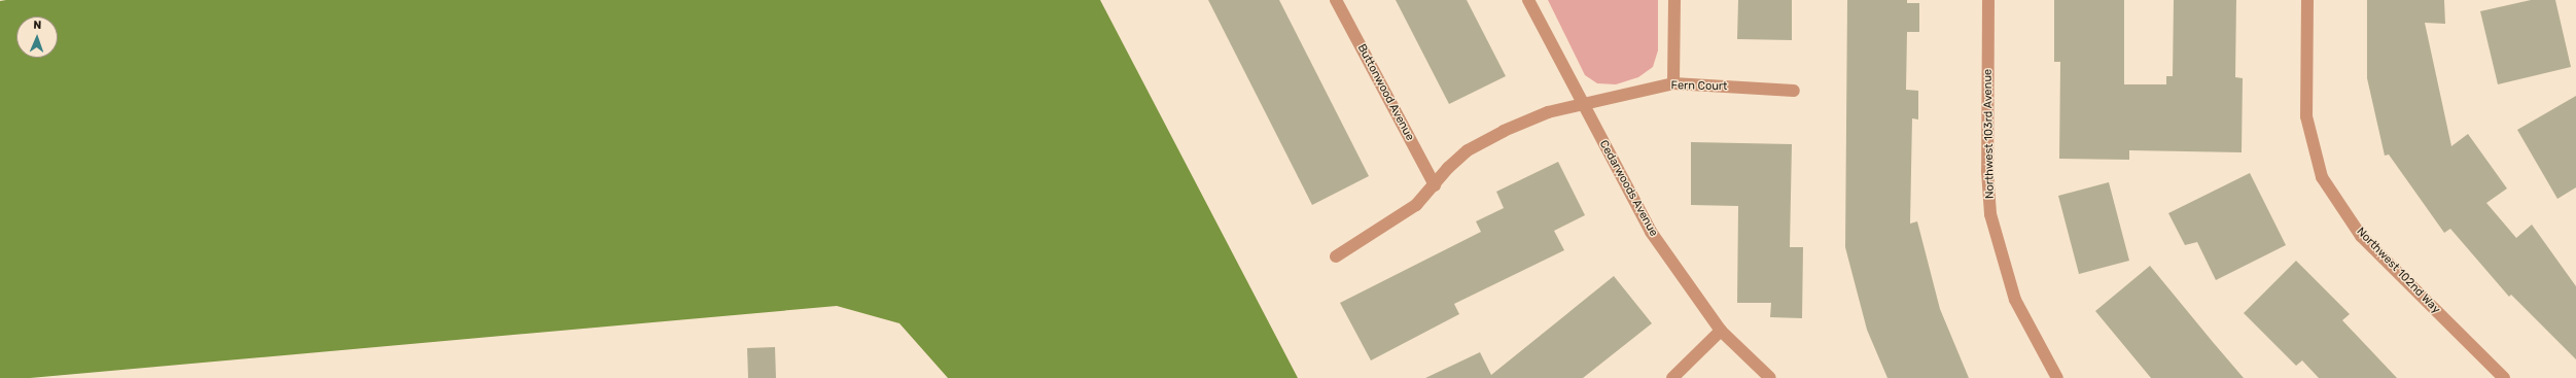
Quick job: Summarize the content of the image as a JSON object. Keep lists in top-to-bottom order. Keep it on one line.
{"streets":{"street":["Fern Court","Buttonwood Avenue","Northwest 103rd Avenue","Cedarwoods Avenue","Northwest 102nd Way"]},"crossings":[["Fern Court","Buttonwood Avenue"],["Fern Court","Cedarwoods Avenue"]],"north":"top"}
